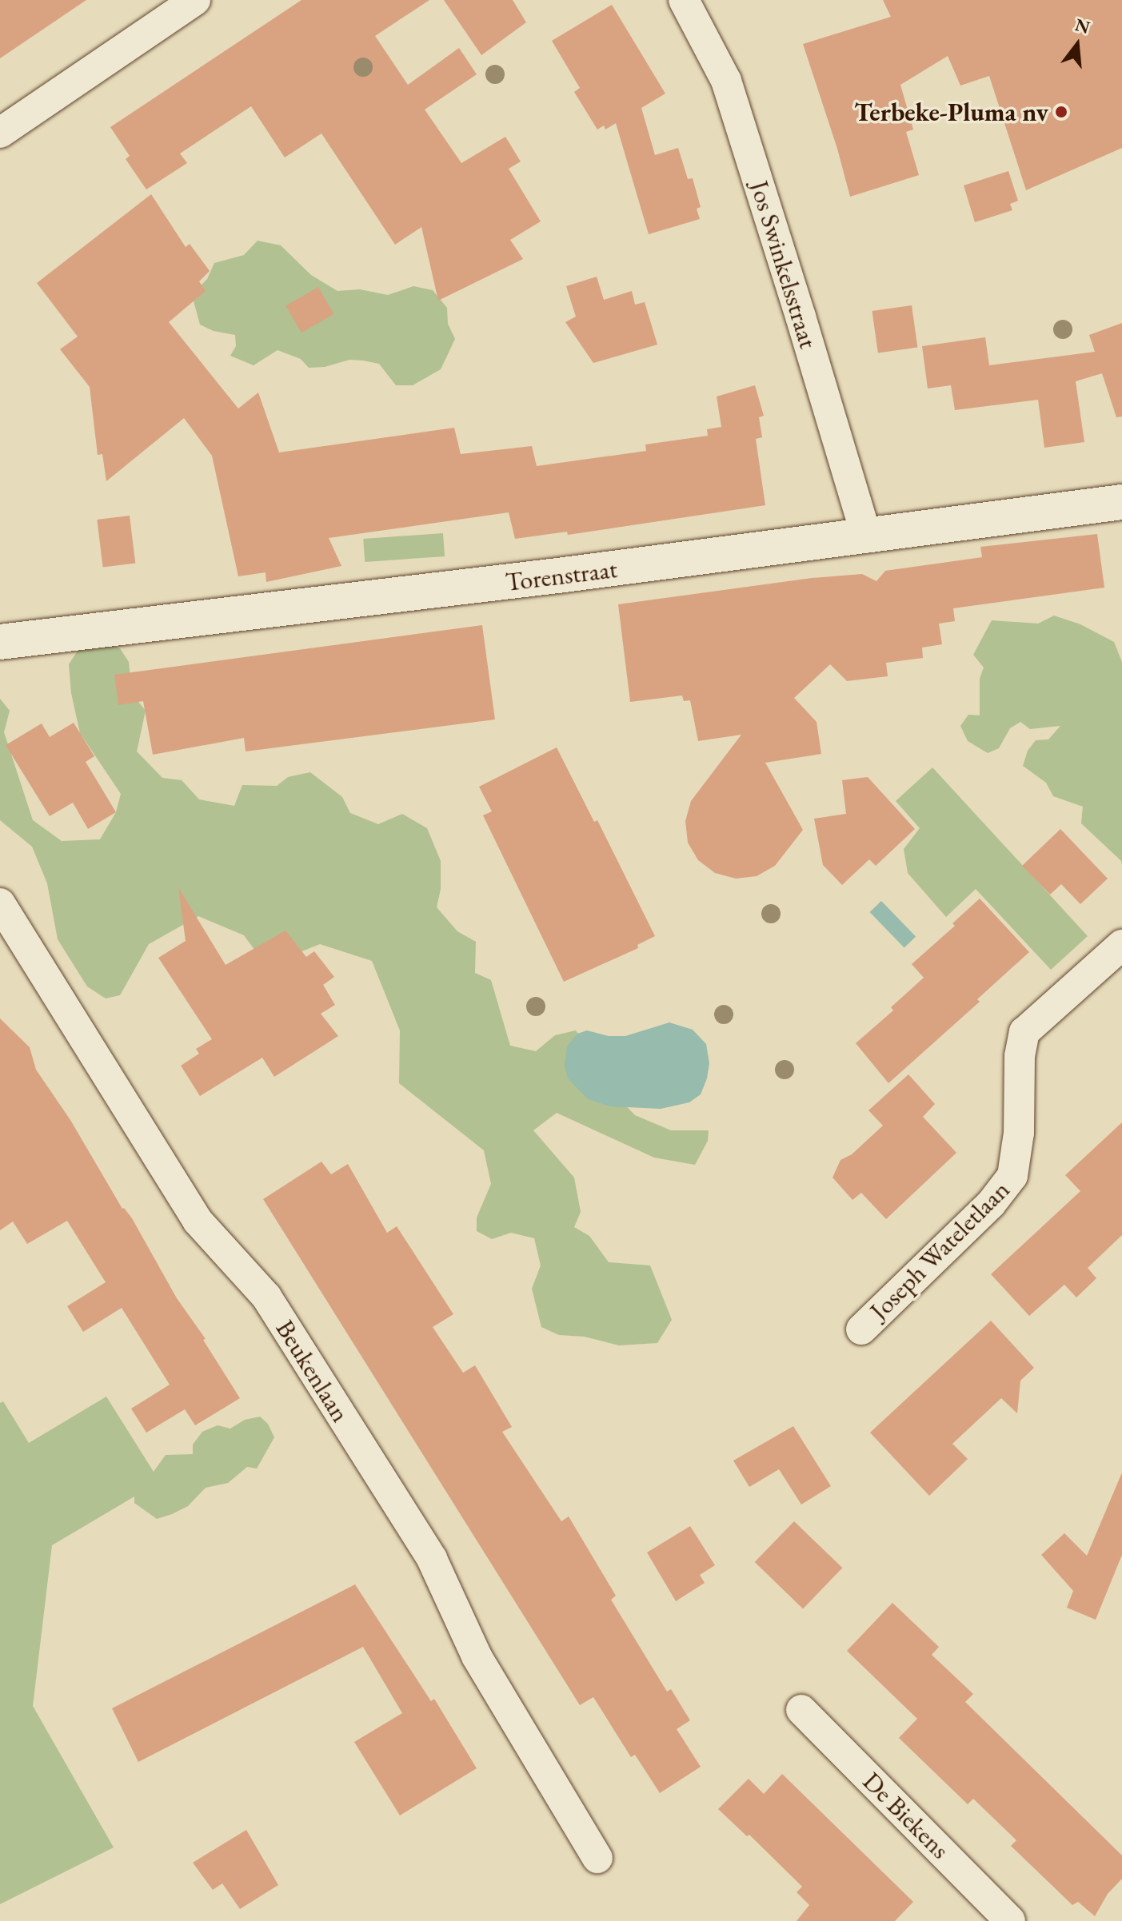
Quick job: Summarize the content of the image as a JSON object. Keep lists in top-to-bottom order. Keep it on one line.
{"streets":{"street":["Jos Swinkelsstraat","Torenstraat","Joseph Wateletlaan","Beukenlaan","De Biekens"]},"crossings":[["Jos Swinkelsstraat","Torenstraat"]],"places":["Terbeke-Pluma nv"],"north":"top"}
